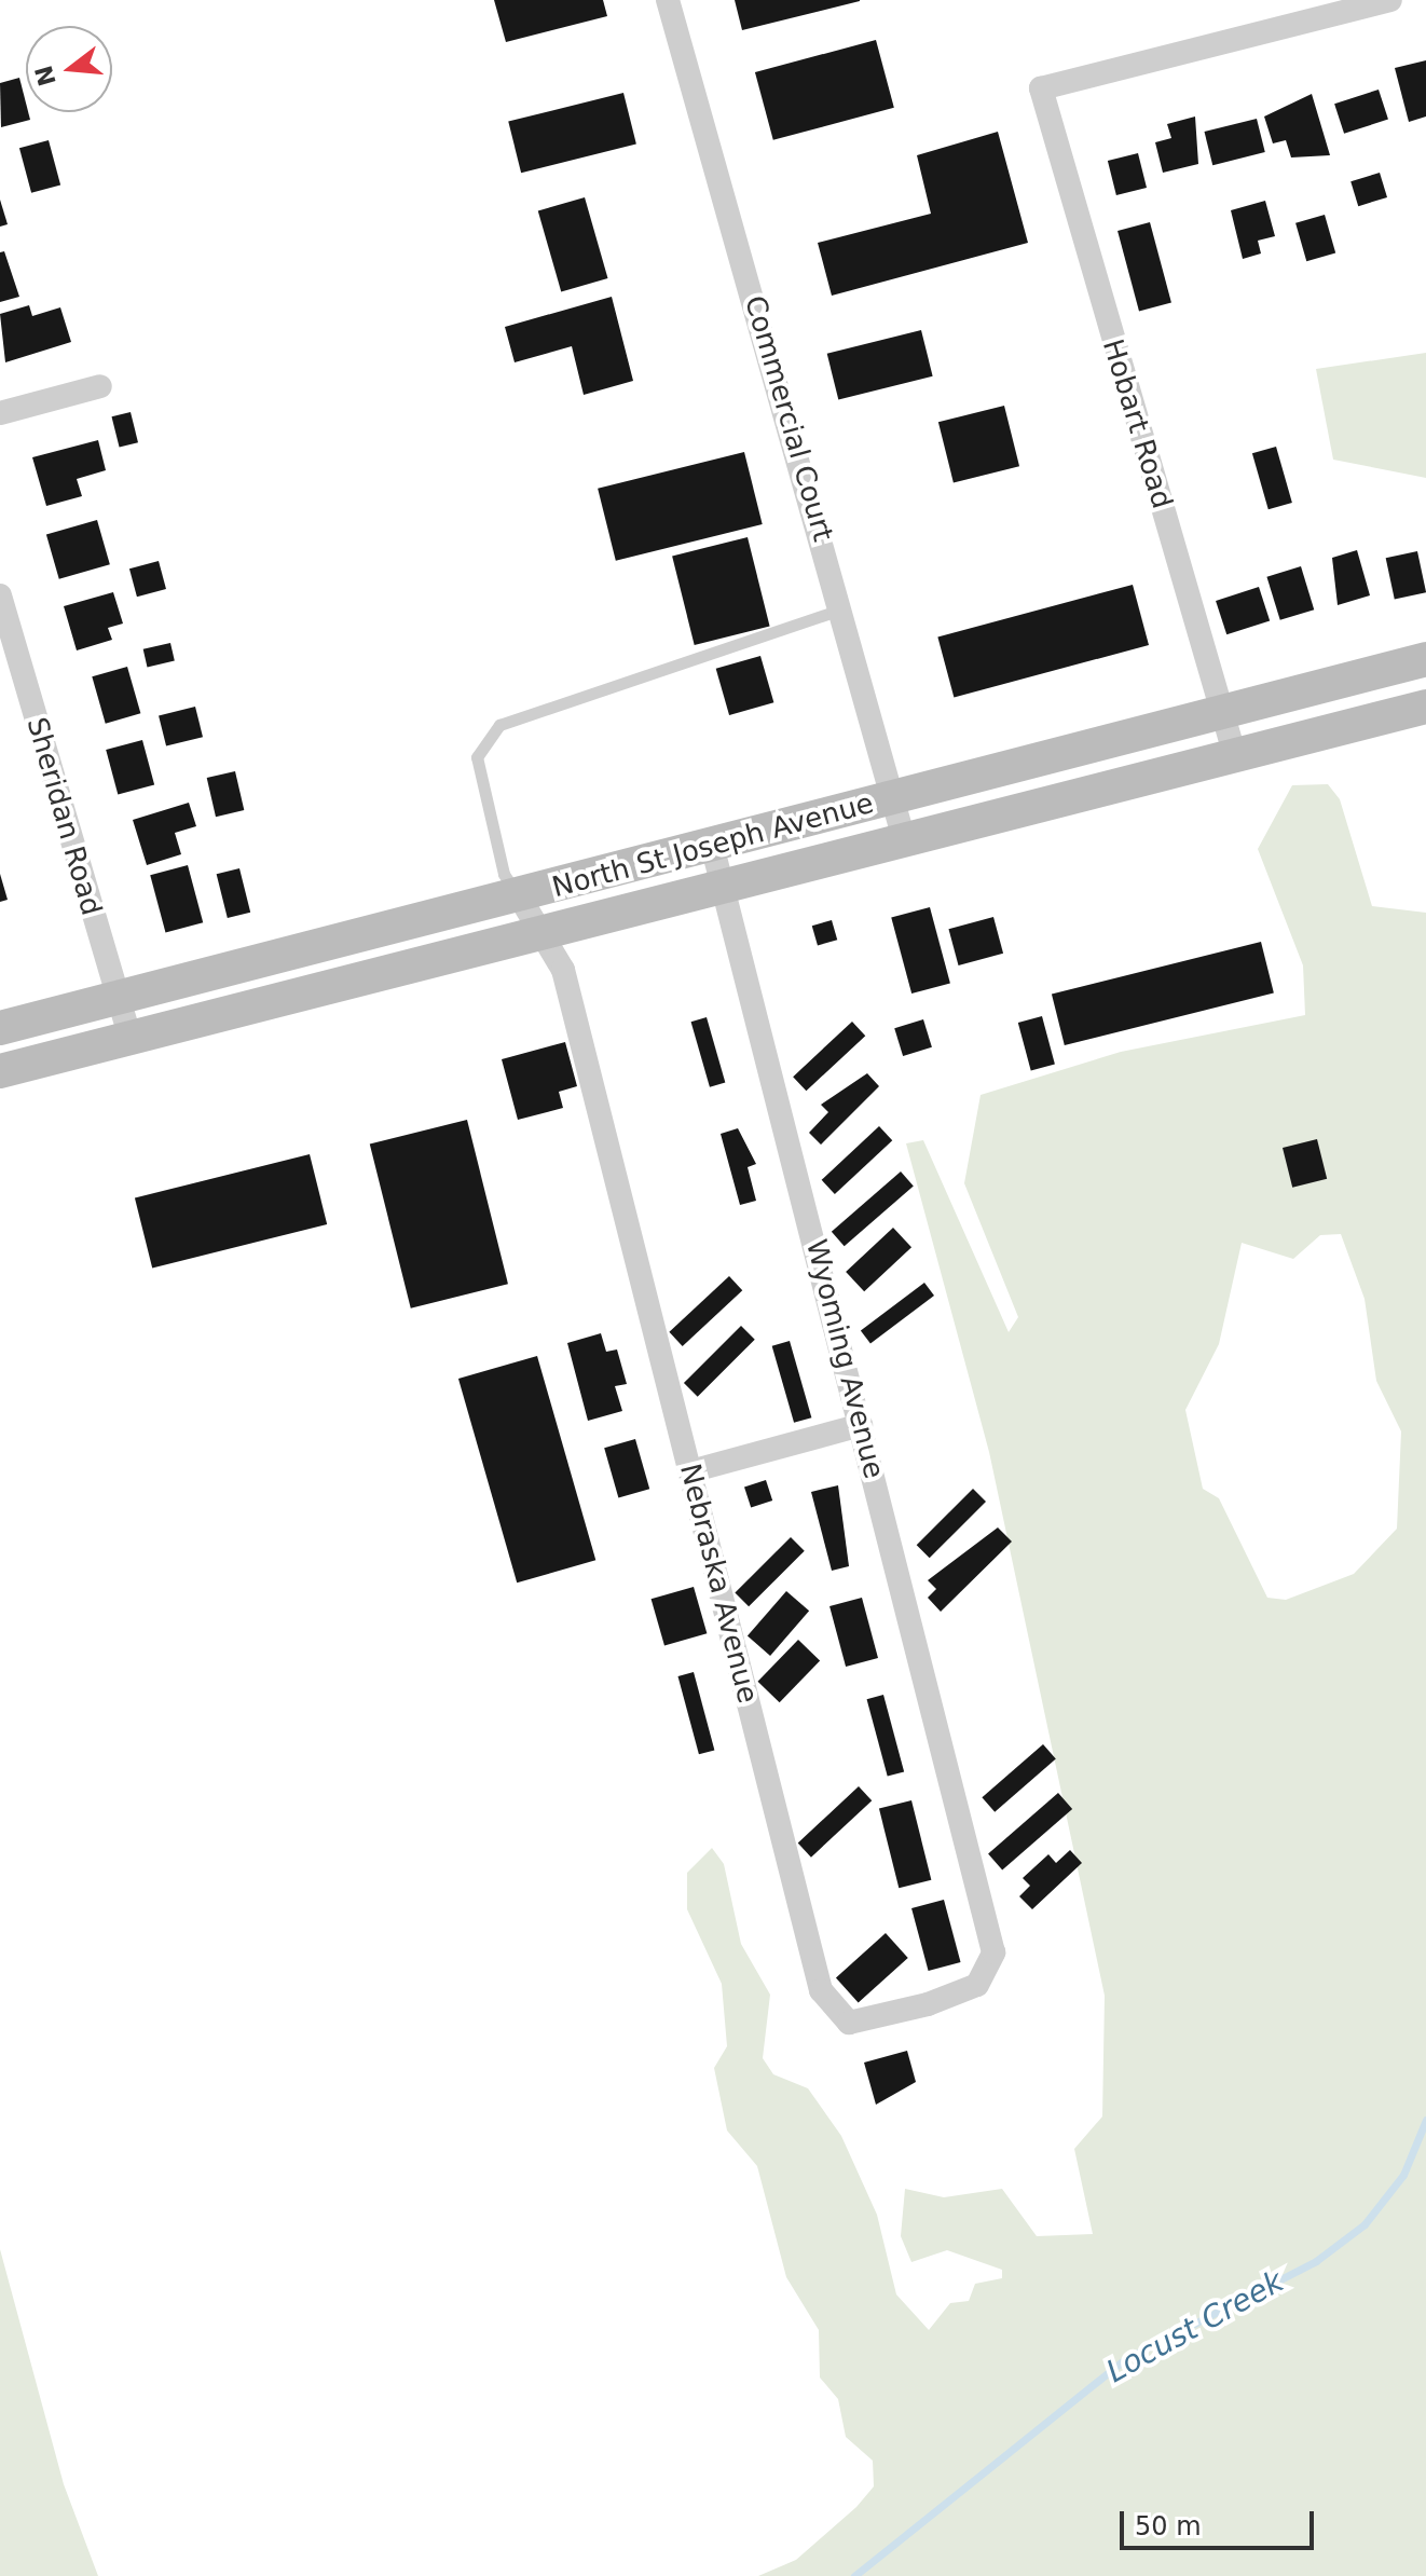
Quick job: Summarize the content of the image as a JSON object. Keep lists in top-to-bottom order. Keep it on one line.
{"streets":{"main road":["North St Joseph Avenue"],"street":["Commercial Court","Hobart Road","Sheridan Road","Wyoming Avenue","Nebraska Avenue"]},"crossings":[["Commercial Court","North St Joseph Avenue"],["Hobart Road","North St Joseph Avenue"],["Sheridan Road","North St Joseph Avenue"],["North St Joseph Avenue","Wyoming Avenue"],["North St Joseph Avenue","Nebraska Avenue"],["Wyoming Avenue","Nebraska Avenue"]],"water":["Locust Creek"],"scale_bar":"50 m","north":"left"}
